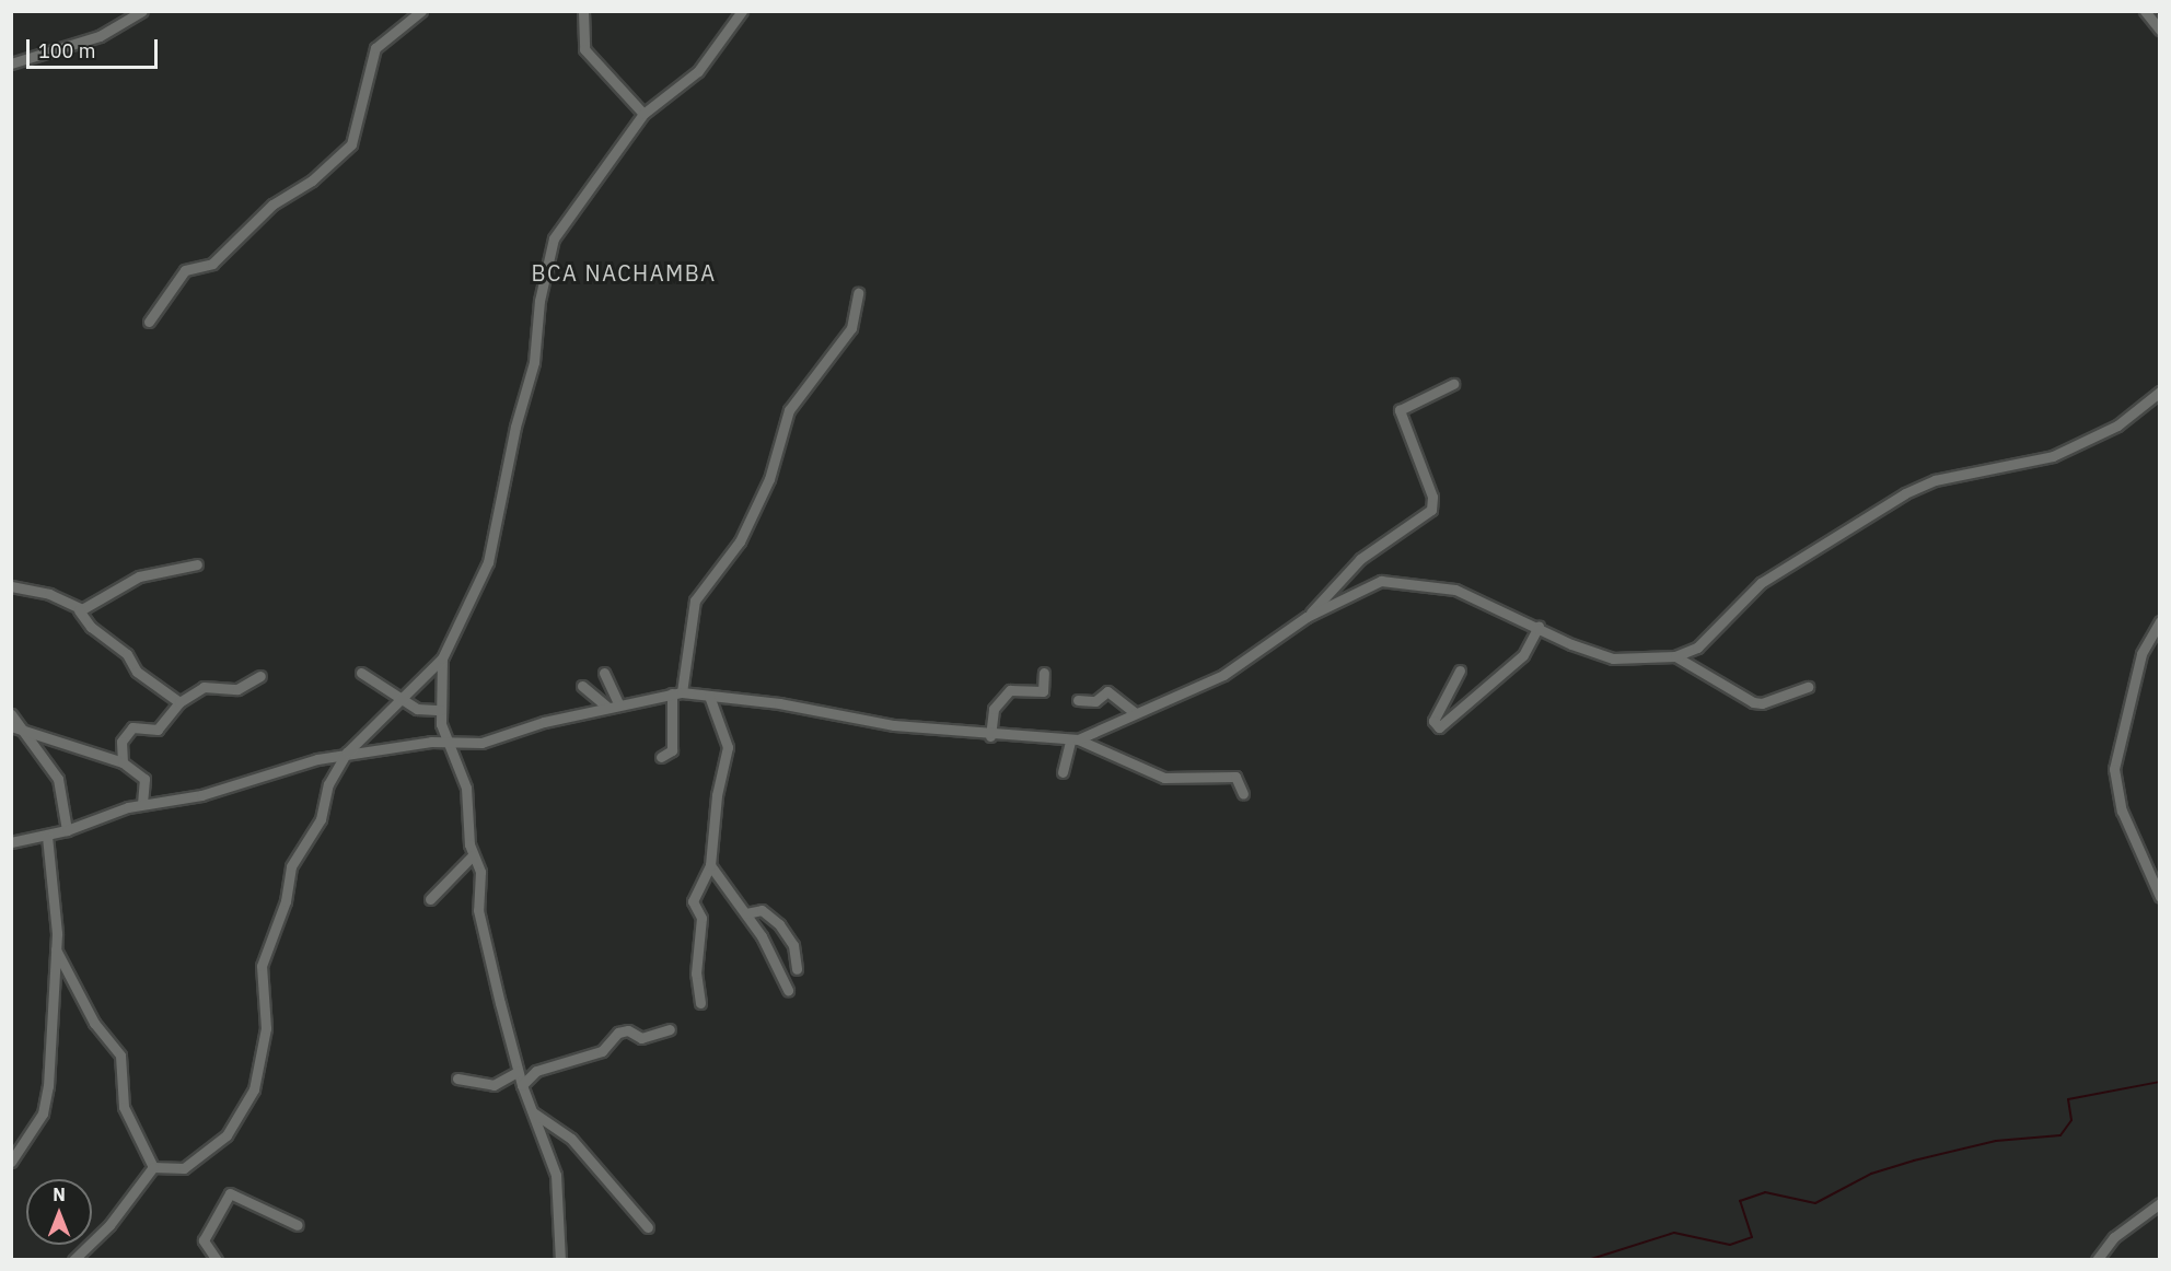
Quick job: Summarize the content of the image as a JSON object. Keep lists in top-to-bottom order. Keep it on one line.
{"districts":["BCA NACHAMBA"],"scale_bar":"100 m","north":"top"}
